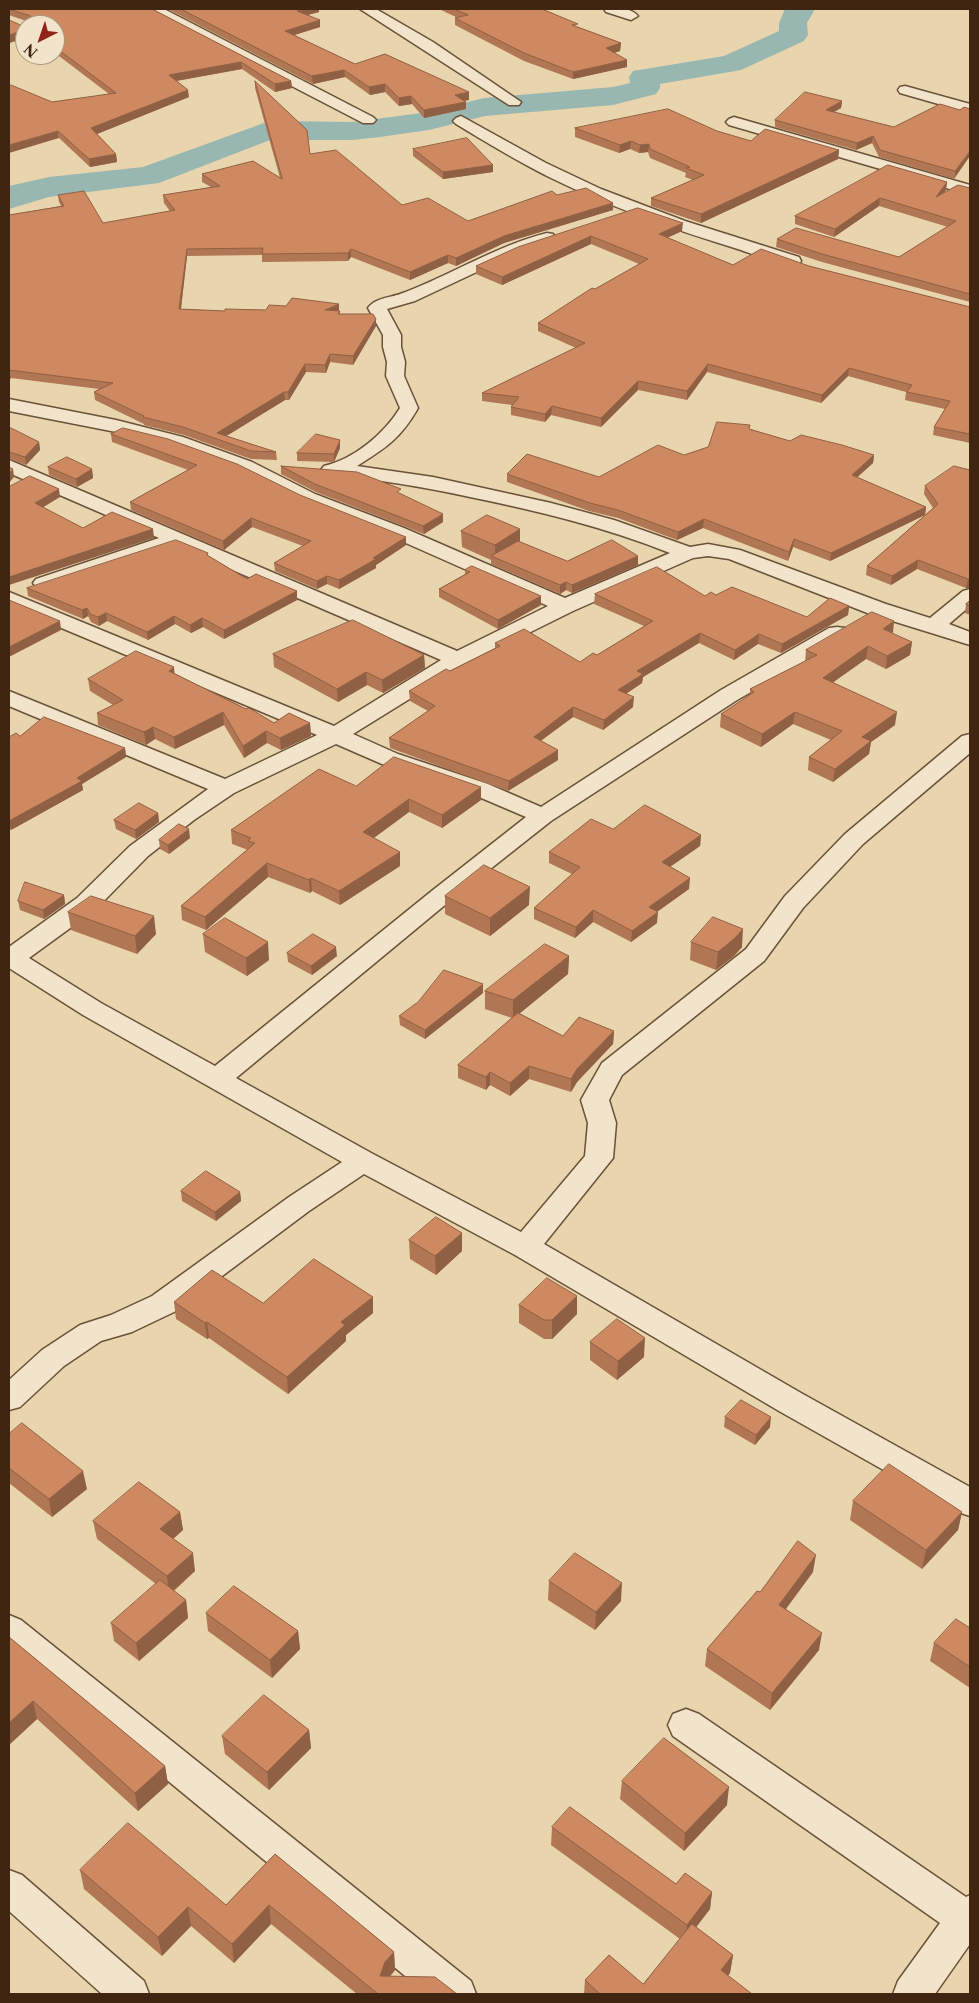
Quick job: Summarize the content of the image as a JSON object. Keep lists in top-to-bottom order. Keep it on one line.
{"north":"bottom left"}
